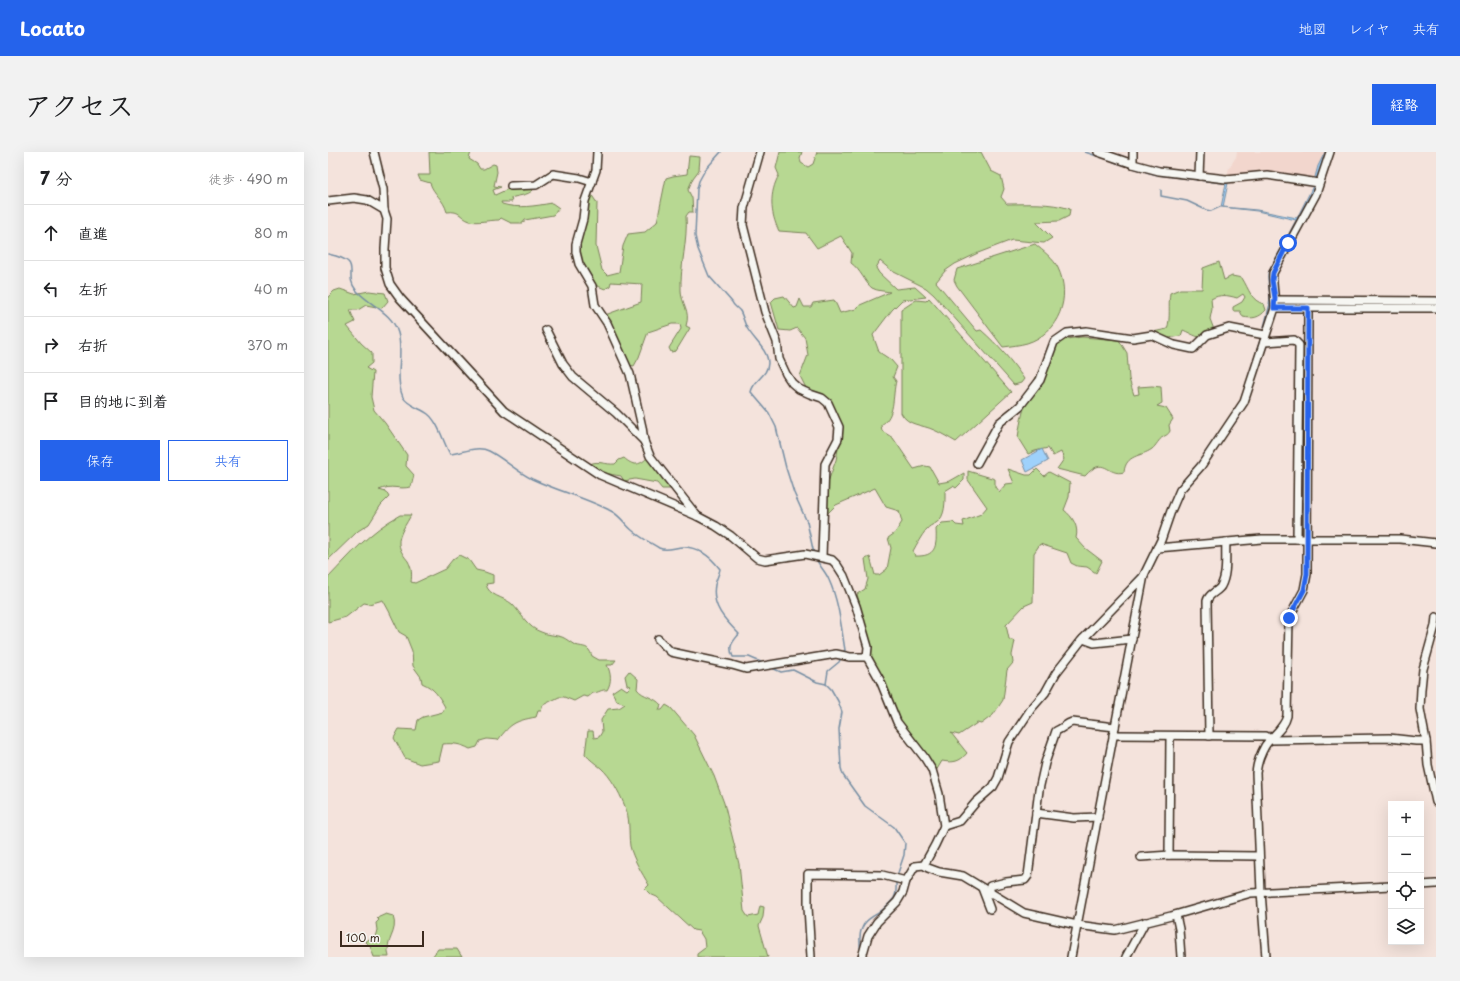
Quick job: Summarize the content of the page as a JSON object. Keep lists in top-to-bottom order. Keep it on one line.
{"scale_bar":"100 m","page":{"header":"Locato","nav":["地図","レイヤ","共有"],"title":"アクセス","buttons":["経路",["保存","共有"]],"heading":["7 分","徒歩 · 490 m"],"list":[["直進","80 m"],["左折","40 m"],["右折","370 m"],"目的地に到着"],"map_buttons":["+","−"],"scale":"100 m"}}
